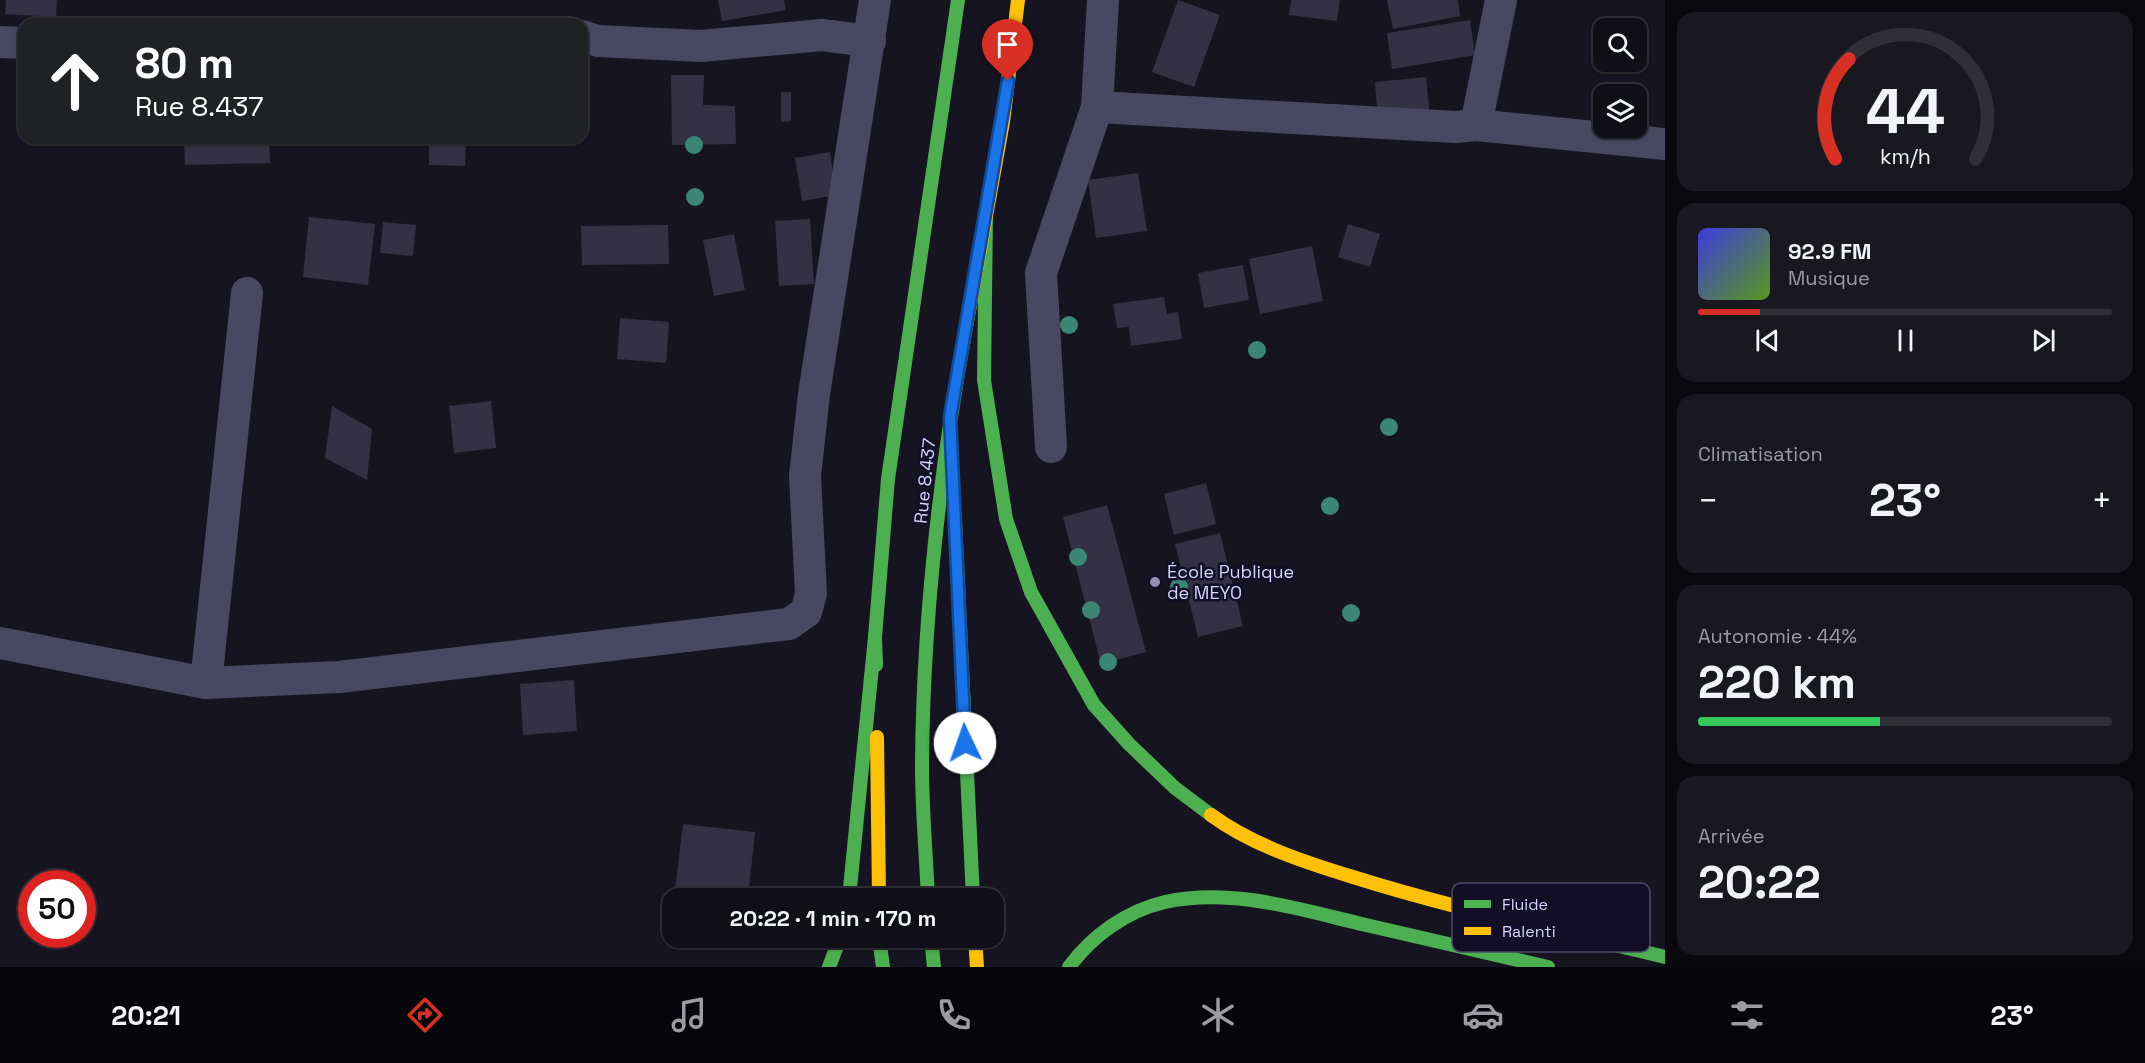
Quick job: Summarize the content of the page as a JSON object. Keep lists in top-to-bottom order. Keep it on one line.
{"streets":{"main road":["Rue 8.437"]},"places":["École Publique de MEYO"],"legend":["Fluide","Ralenti"],"page":{"turn":["80 m","Rue 8.437"],"song":["92.9 FM","Musique"],"tile":["Climatisation",["Autonomie · 44%","220 km"],["Arrivée","20:22"]],"heat":["−","23°","+"],"limit":"50","trip":"20:22 · 1 min · 170 m","tabs":["20:21","23°"],"gauge":["44","km/h"]}}
